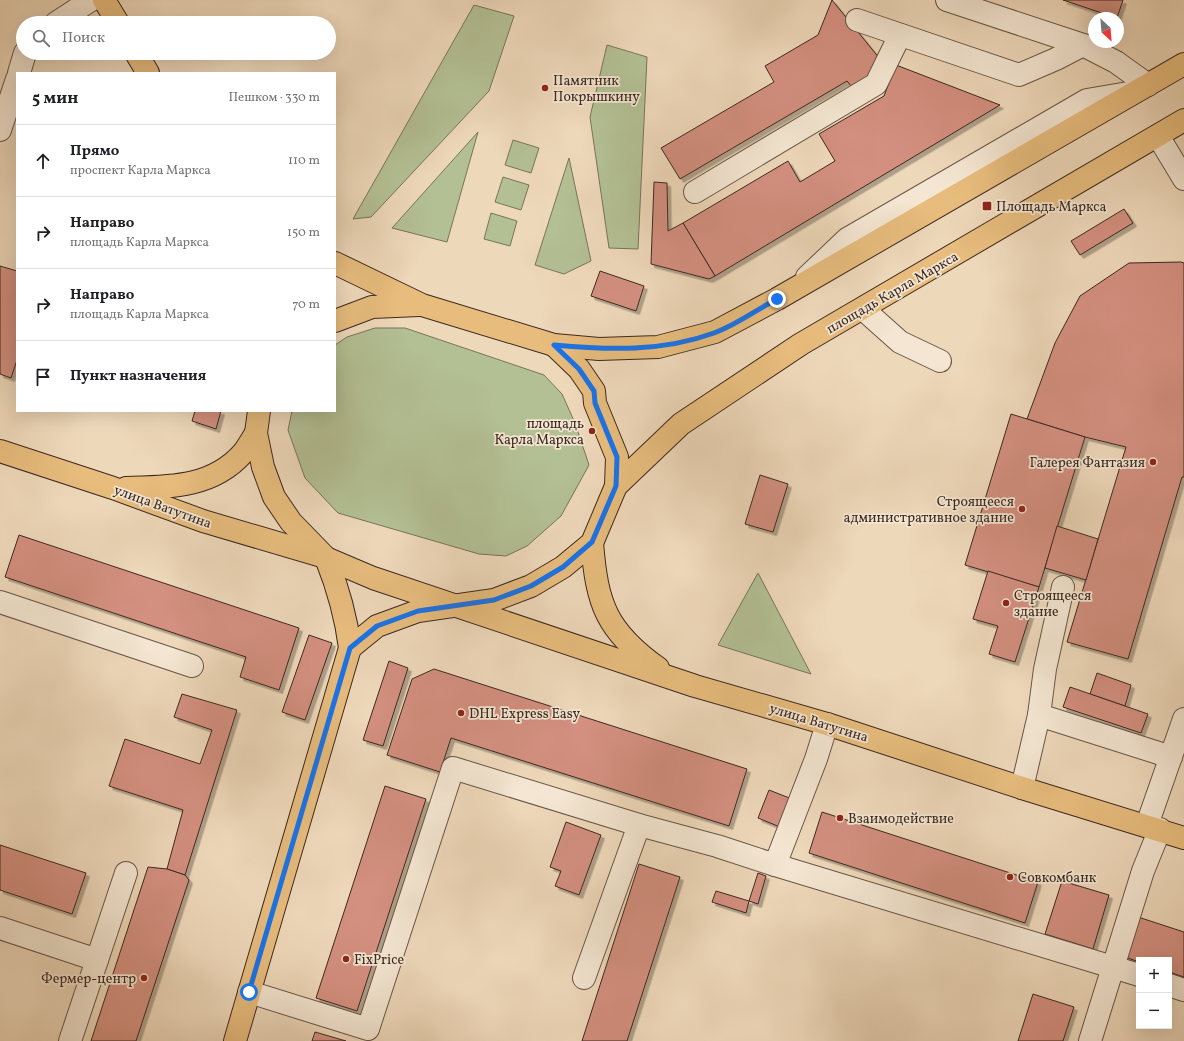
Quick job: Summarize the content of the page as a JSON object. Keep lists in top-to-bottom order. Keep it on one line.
{"streets":{"main road":["площадь Карла Маркса","улица Ватутина"]},"crossings":[["площадь Карла Маркса","улица Ватутина"]],"places":{"other":["Памятник Покрышкину","площадь Карла Маркса","Галерея Фантазия","Строящееся административное здание","Строящееся здание","DHL Express Easy","Взаимодействие","Совкомбанк","FixPrice","Фермер-центр"],"transit":["Площадь Маркса"]},"north":"bottom right","page":{"search":"Поиск","heading":["5 мин","Пешком · 330 m"],"list":[["Прямо","проспект Карла Маркса","110 m"],["Направо","площадь Карла Маркса","150 m"],["Направо","площадь Карла Маркса","70 m"],"Пункт назначения"],"map_buttons":["+","−"]}}
